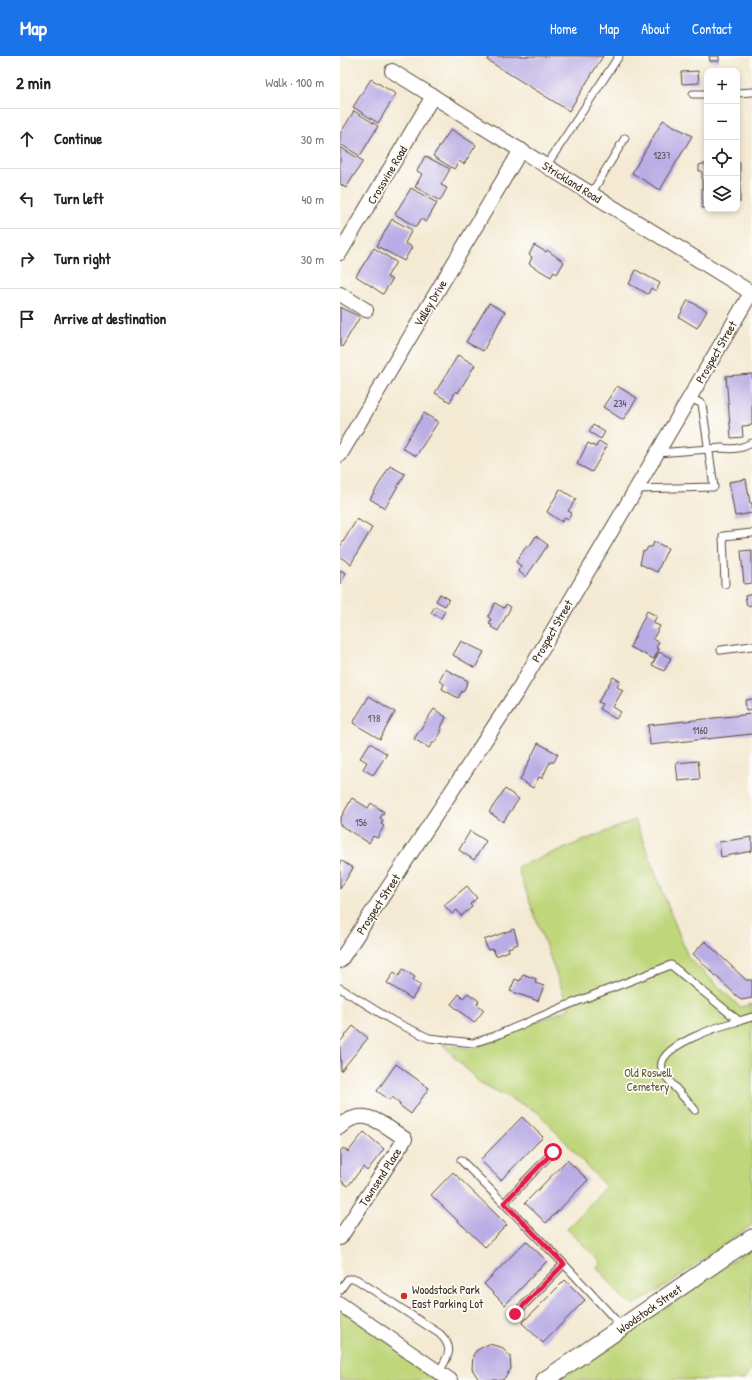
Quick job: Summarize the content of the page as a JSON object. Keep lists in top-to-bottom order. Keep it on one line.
{"streets":{"street":["Crossvine Road","Strickland Road","Valley Drive","Prospect Street","Townsend Place","Woodstock Street"]},"crossings":[["Crossvine Road","Strickland Road"],["Strickland Road","Valley Drive"],["Strickland Road","Prospect Street"]],"parks":["Old Roswell Cemetery"],"places":["Woodstock Park East Parking Lot"],"house_numbers":["1237","234","178","1160","156"],"page":{"header":"Map","nav":["Home","Map","About","Contact"],"heading":["2 min","Walk · 100 m"],"map_buttons":["+","−"],"list":[["Continue","30 m"],["Turn left","40 m"],["Turn right","30 m"],"Arrive at destination"]}}
